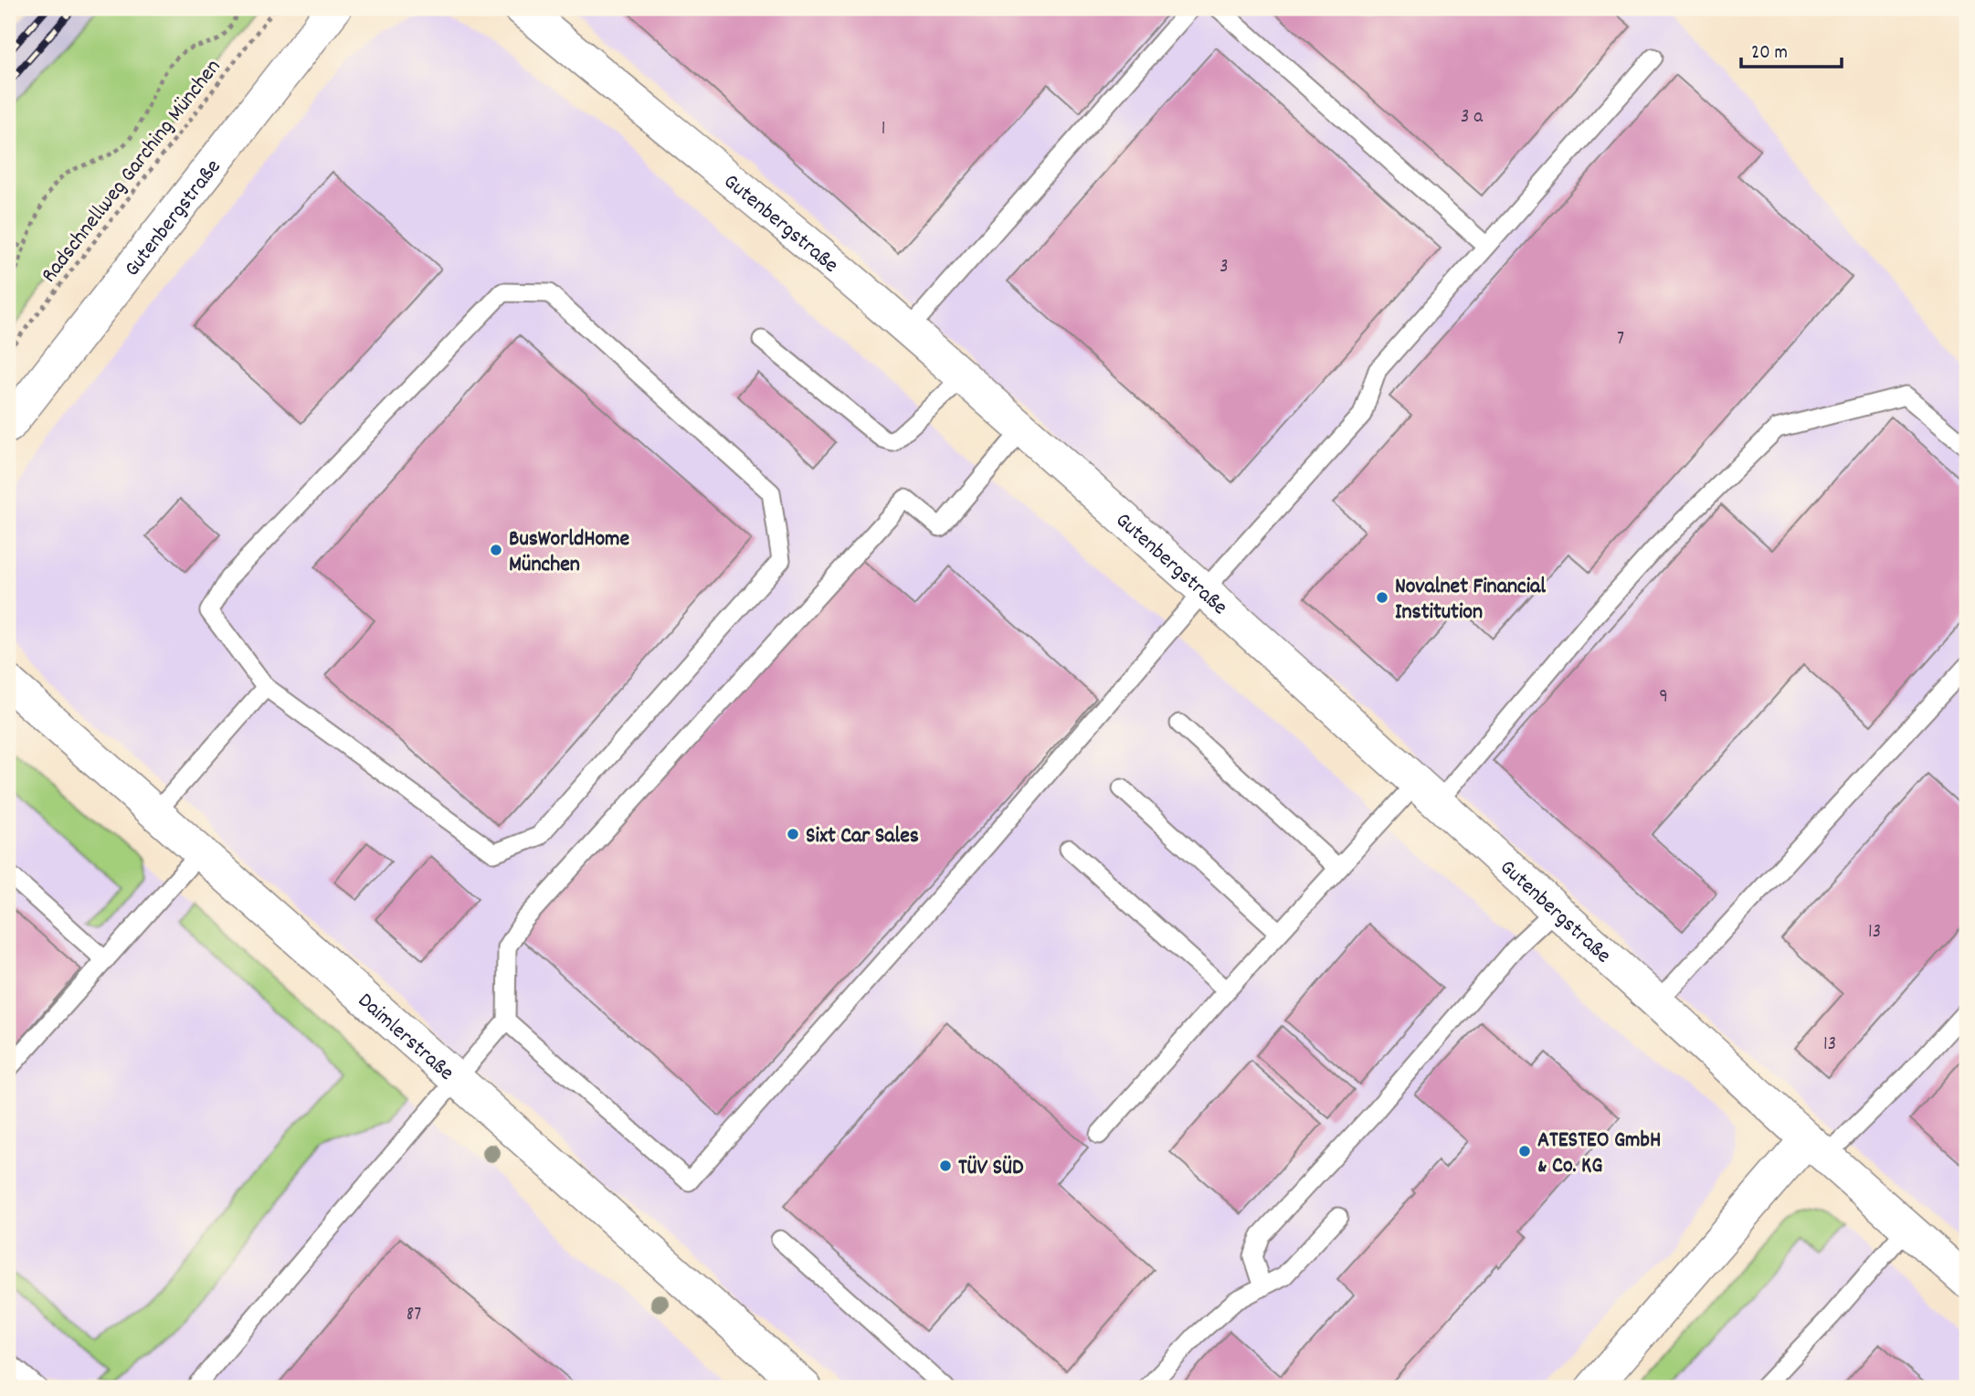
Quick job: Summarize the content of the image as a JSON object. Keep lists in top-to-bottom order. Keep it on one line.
{"streets":{"street":["Gutenbergstraße","Daimlerstraße"],"path":["Radschnellweg Garching München"]},"places":["BusWorldHome München","Novalnet Financial Institution","Sixt Car Sales","ATESTEO GmbH & Co. KG","TÜV SÜD"],"house_numbers":["3 a","1","3","7","9","13","13","87"],"scale_bar":"20 m"}
